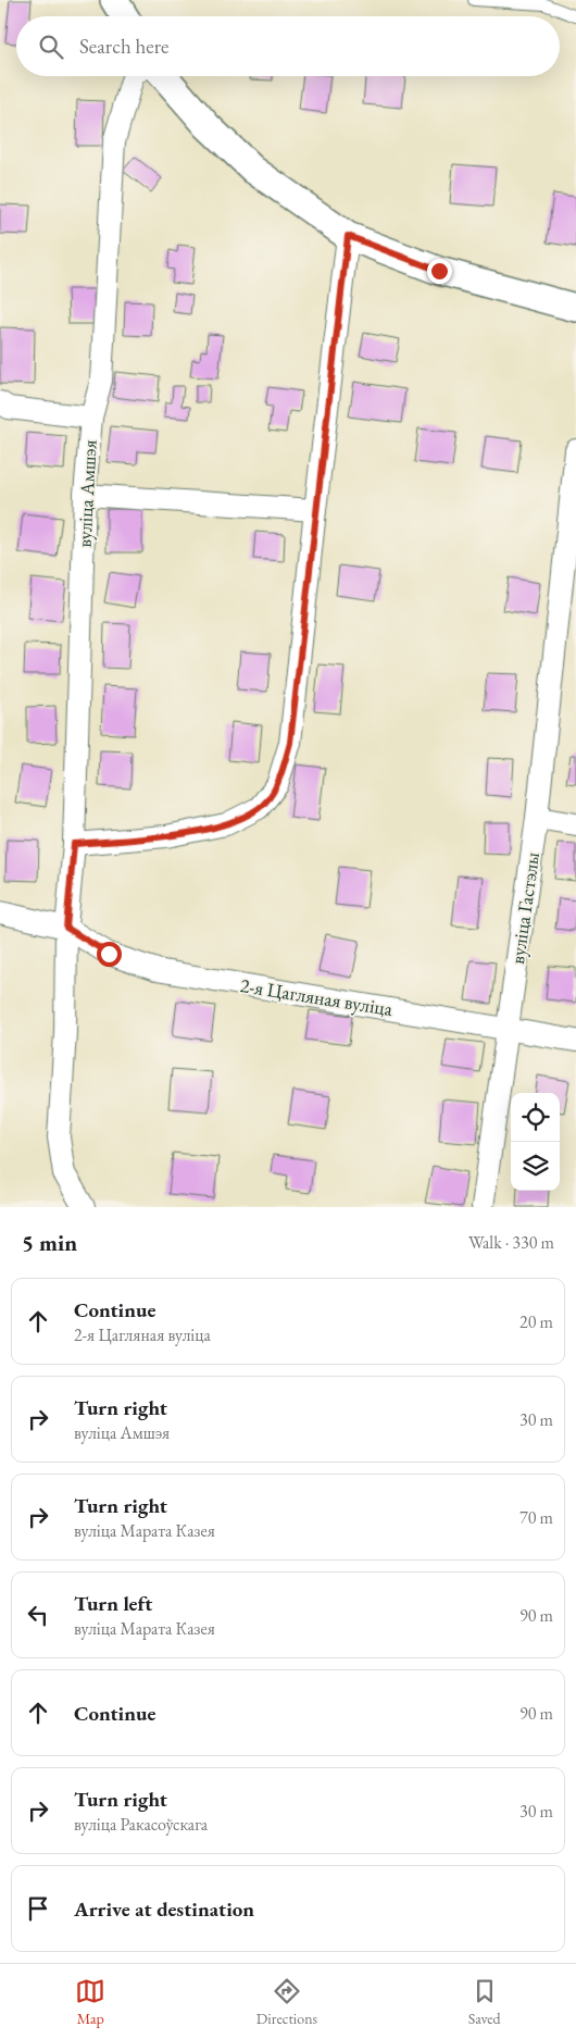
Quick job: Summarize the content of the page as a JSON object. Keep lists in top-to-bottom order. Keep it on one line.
{"streets":{"street":["вуліца Амшэя","вуліца Гастэлы","2-я Цагляная вуліца"]},"crossings":[["вуліца Амшэя","2-я Цагляная вуліца"],["вуліца Гастэлы","2-я Цагляная вуліца"]],"page":{"search":"Search here","heading":["5 min","Walk · 330 m"],"list":[["Continue","2-я Цагляная вуліца","20 m"],["Turn right","вуліца Амшэя","30 m"],["Turn right","вуліца Марата Казея","70 m"],["Turn left","вуліца Марата Казея","90 m"],["Continue","90 m"],["Turn right","вуліца Ракасоўскага","30 m"],"Arrive at destination"],"nav":["Map","Directions","Saved"]}}
